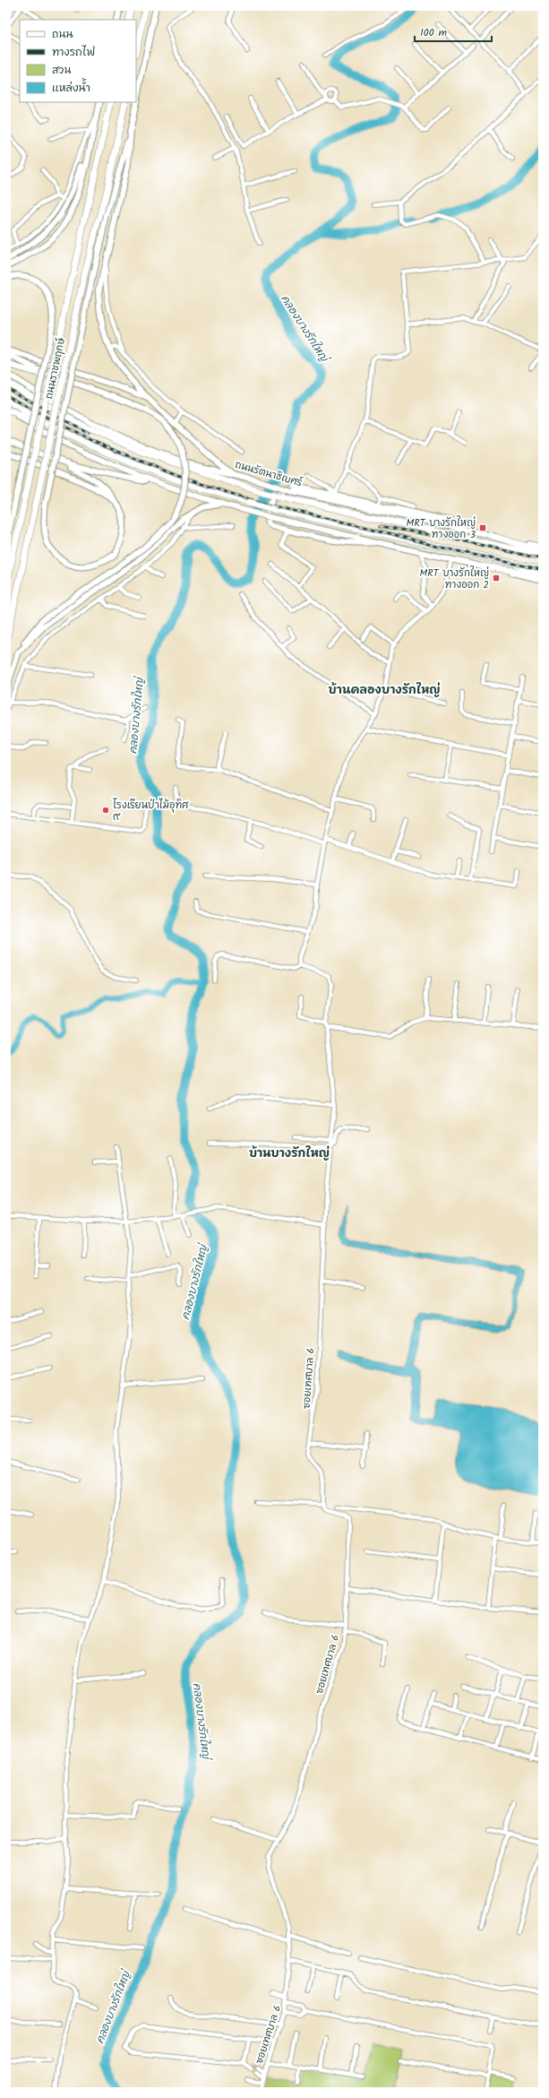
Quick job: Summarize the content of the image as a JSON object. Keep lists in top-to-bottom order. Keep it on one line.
{"streets":{"main road":["ถนนราชพฤกษ์","ถนนรัตนาธิเบศร์"],"street":["ซอยเทศบาล 6"]},"districts":["บ้านคลองบางรักใหญ่","บ้านบางรักใหญ่"],"water":["คลองบางรักใหญ่"],"places":{"transit":["MRT บางรักใหญ่ ทางออก 3","MRT บางรักใหญ่ ทางออก 2"],"other":["โรงเรียนป่าไม้อุทิศ ๙"]},"legend":["ถนน","ทางรถไฟ","สวน","แหล่งน้ำ"],"scale_bar":"100 m"}
